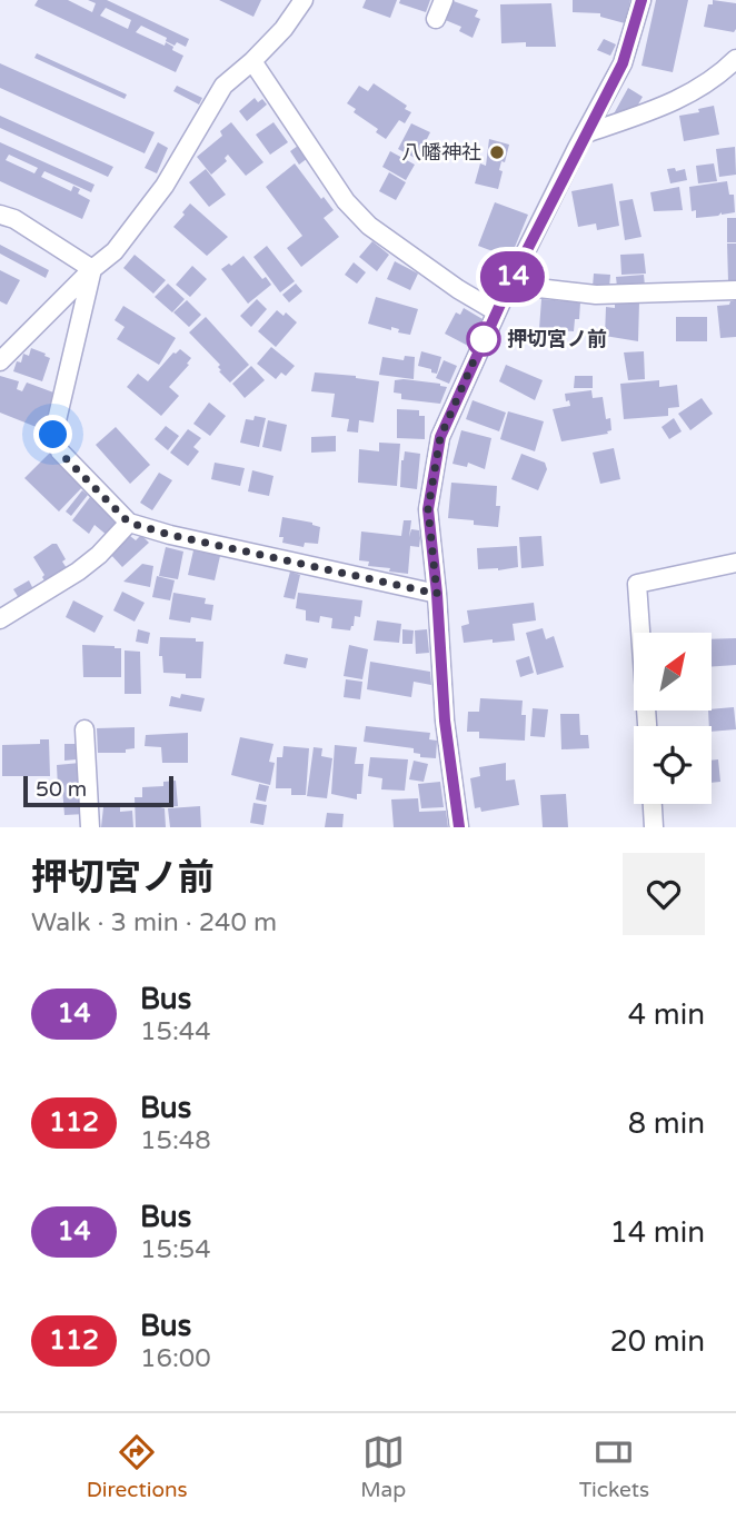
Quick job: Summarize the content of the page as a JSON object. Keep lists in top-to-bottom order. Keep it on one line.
{"places":["八幡神社","押切宮ノ前"],"lines":["bus line 14"],"scale_bar":"50 m","north":"top right","page":{"on_map":"14","scale":"50 m","heading":["押切宮ノ前","Walk · 3 min · 240 m"],"list":[{"mark":"14","name":"Bus","note":"15:44","value":"4 min"},{"mark":"112","name":"Bus","note":"15:48","value":"8 min"},{"mark":"14","name":"Bus","note":"15:54","value":"14 min"},{"mark":"112","name":"Bus","note":"16:00","value":"20 min"}],"tabs":["Directions","Map","Tickets"]}}
